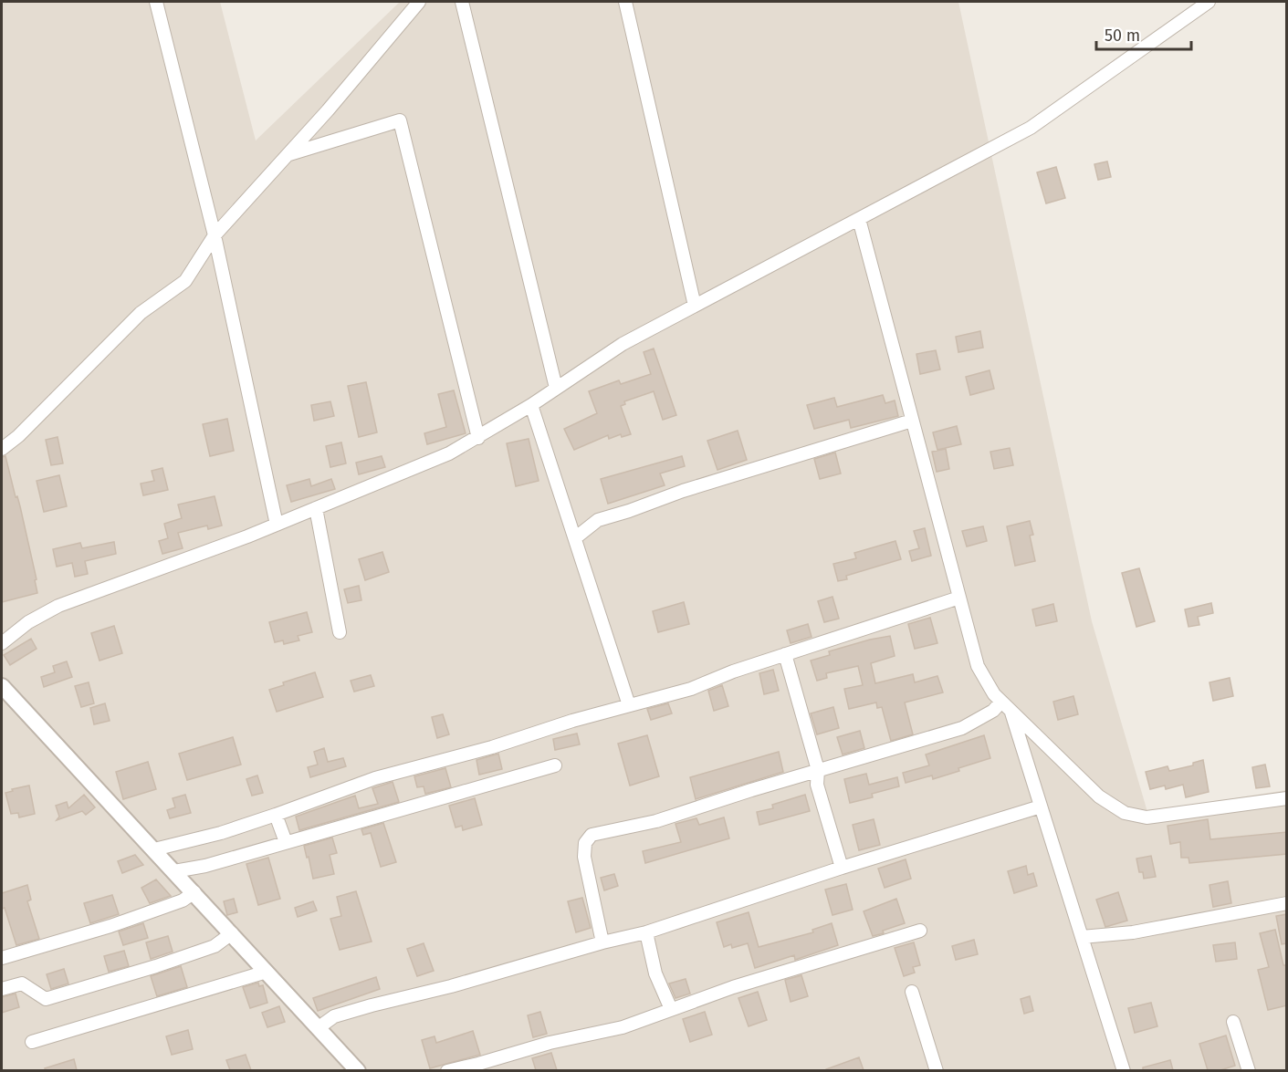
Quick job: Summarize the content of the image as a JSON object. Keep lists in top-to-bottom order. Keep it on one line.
{"scale_bar":"50 m"}
